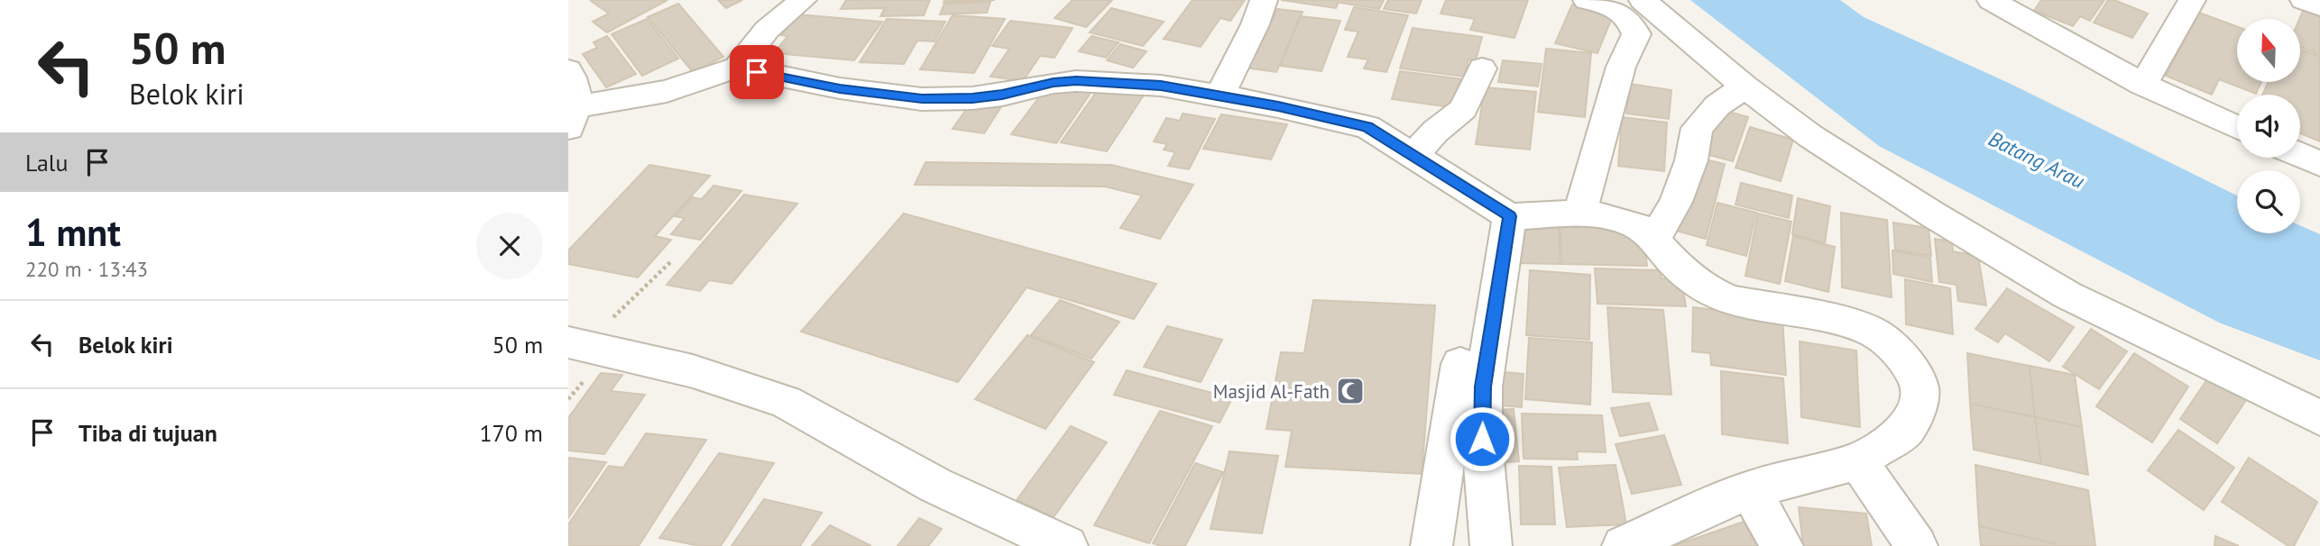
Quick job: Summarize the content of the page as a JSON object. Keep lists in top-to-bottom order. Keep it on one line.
{"water":["Batang Arau"],"places":{"mosque":["Masjid Al-Fath"]},"north":"top","page":{"turn":["50 m","Belok kiri"],"then":"Lalu","heading":["1 mnt","220 m · 13:43"],"list":[{"name":"Belok kiri","value":"50 m"},{"name":"Tiba di tujuan","value":"170 m"}]}}
